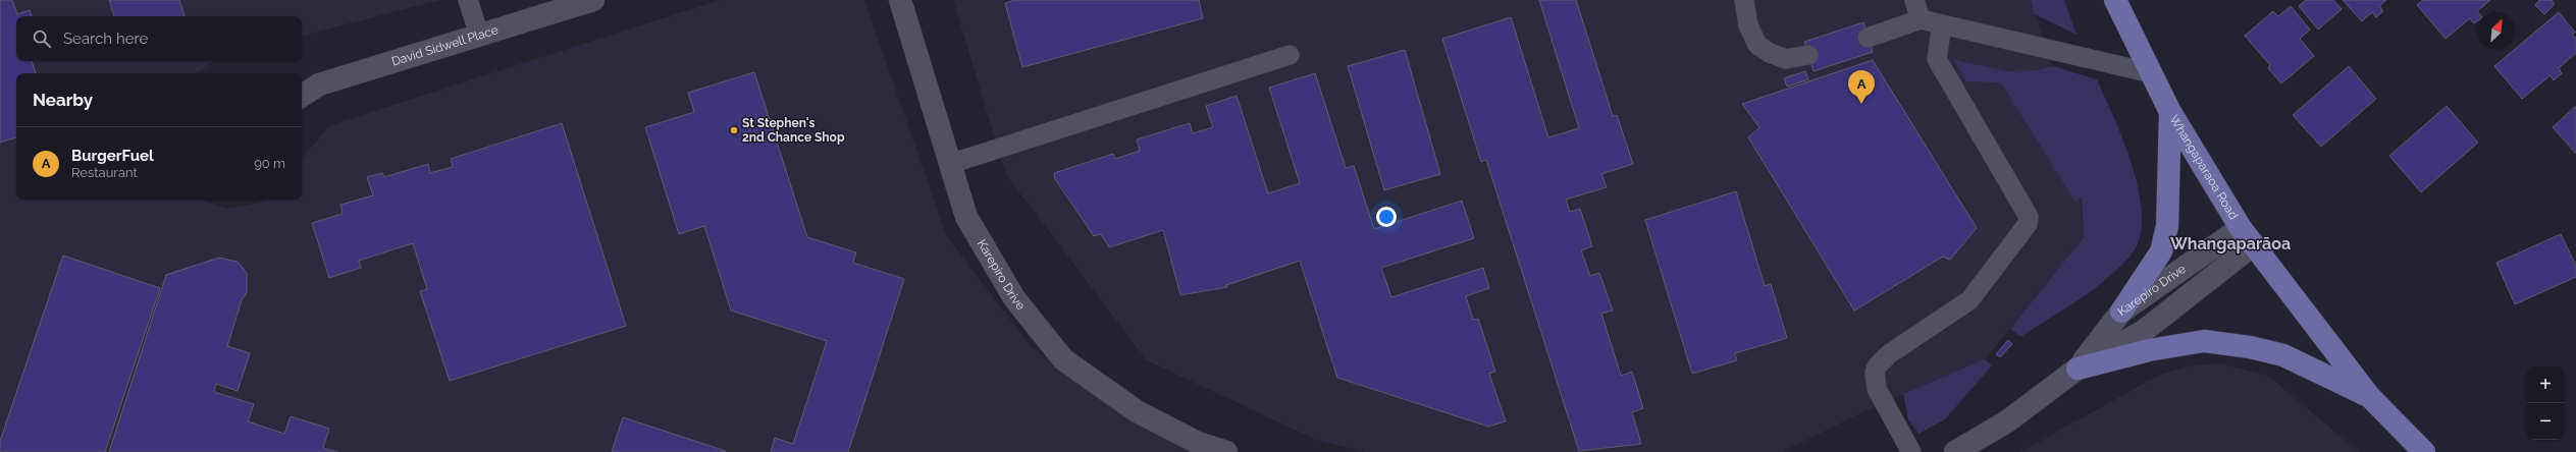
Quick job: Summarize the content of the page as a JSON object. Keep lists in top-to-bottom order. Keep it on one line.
{"streets":{"main road":["Whangaparaoa Road"],"street":["David Sidwell Place","Karepiro Drive"]},"crossings":[["Whangaparaoa Road","Karepiro Drive"]],"districts":["Whangaparāoa"],"places":["St Stephen's 2nd Chance Shop"],"north":"top right","page":{"search":"Search here","pins":"A","heading":"Nearby","list":[{"mark":"A","name":"BurgerFuel","note":"Restaurant","value":"90 m"}],"map_buttons":["+","−"]}}
